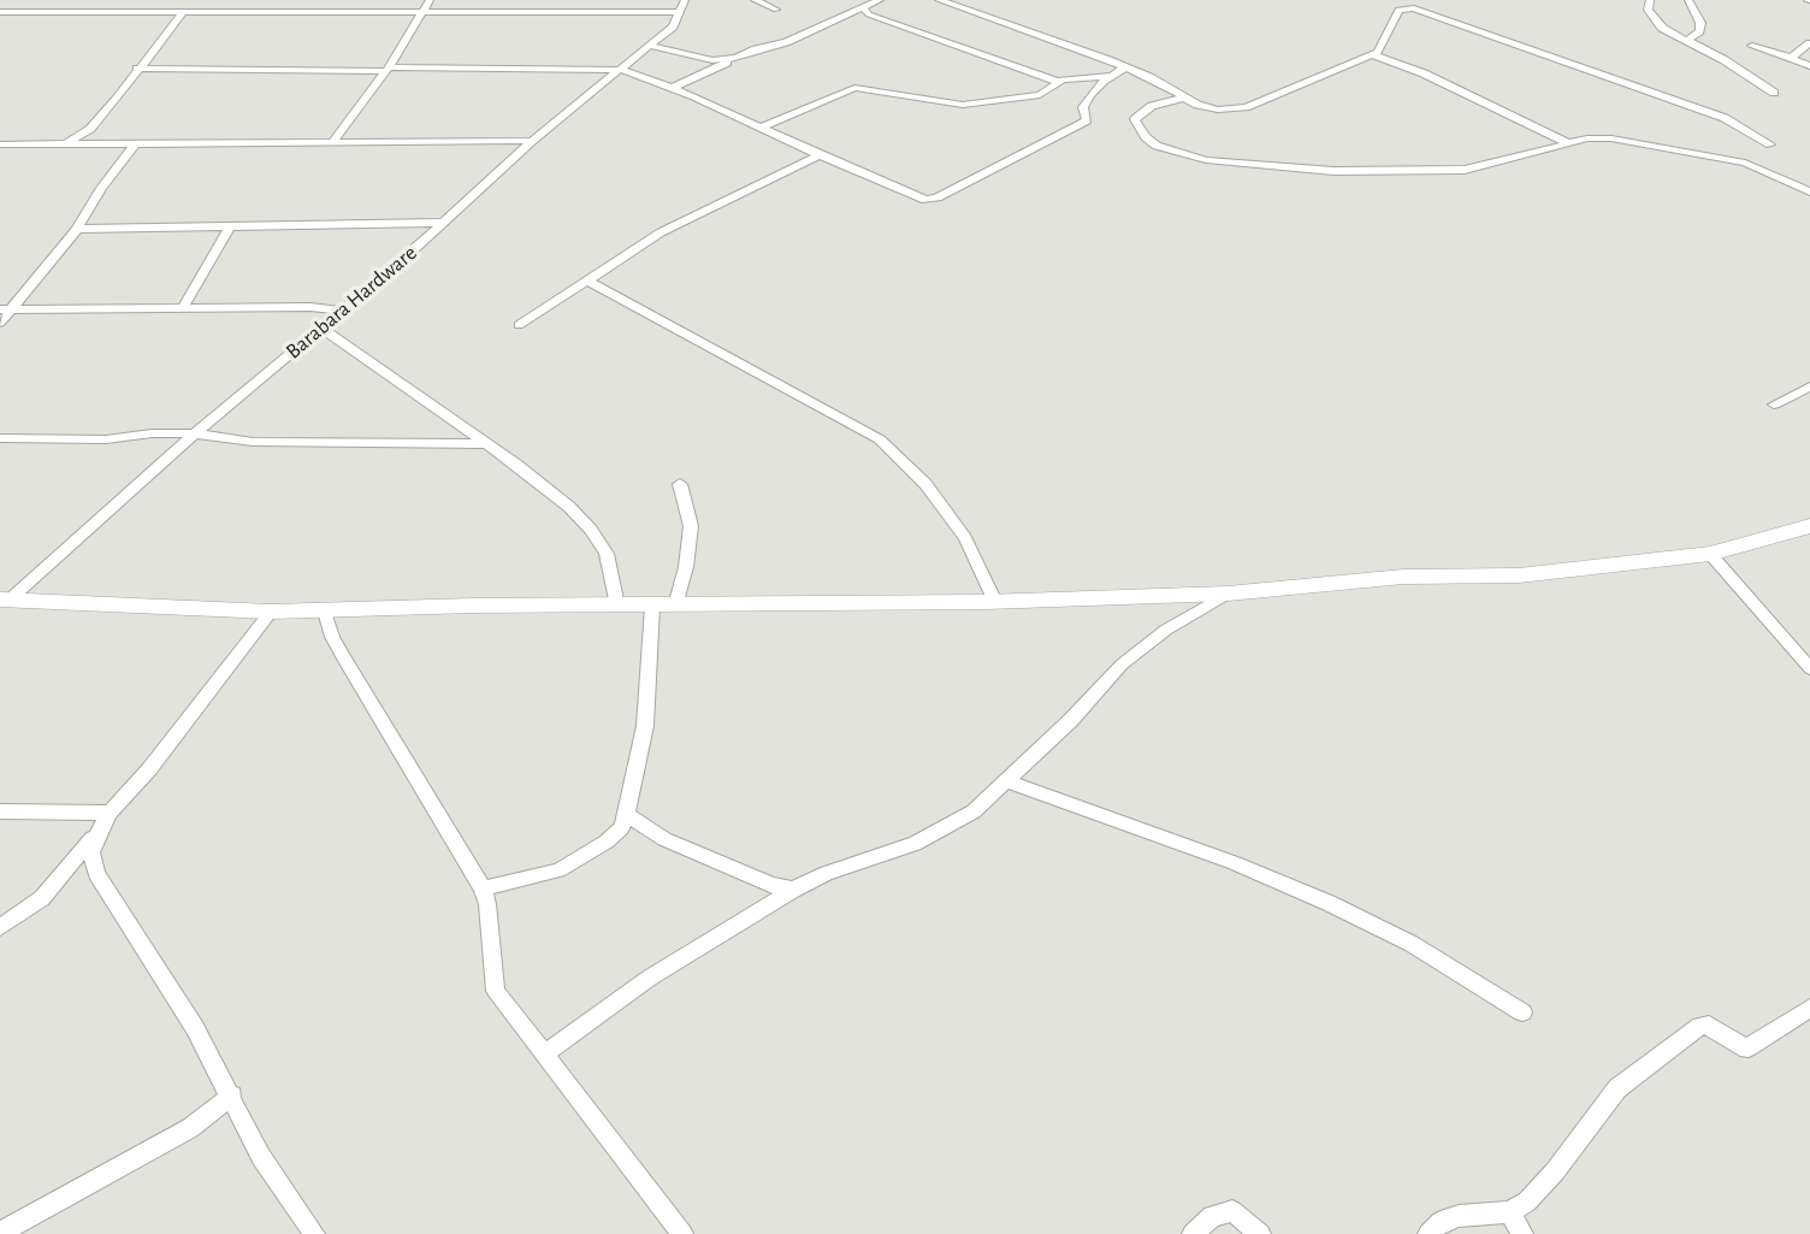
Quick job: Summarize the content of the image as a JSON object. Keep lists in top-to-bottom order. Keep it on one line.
{"streets":{"street":["Barabara Hardware"]}}
